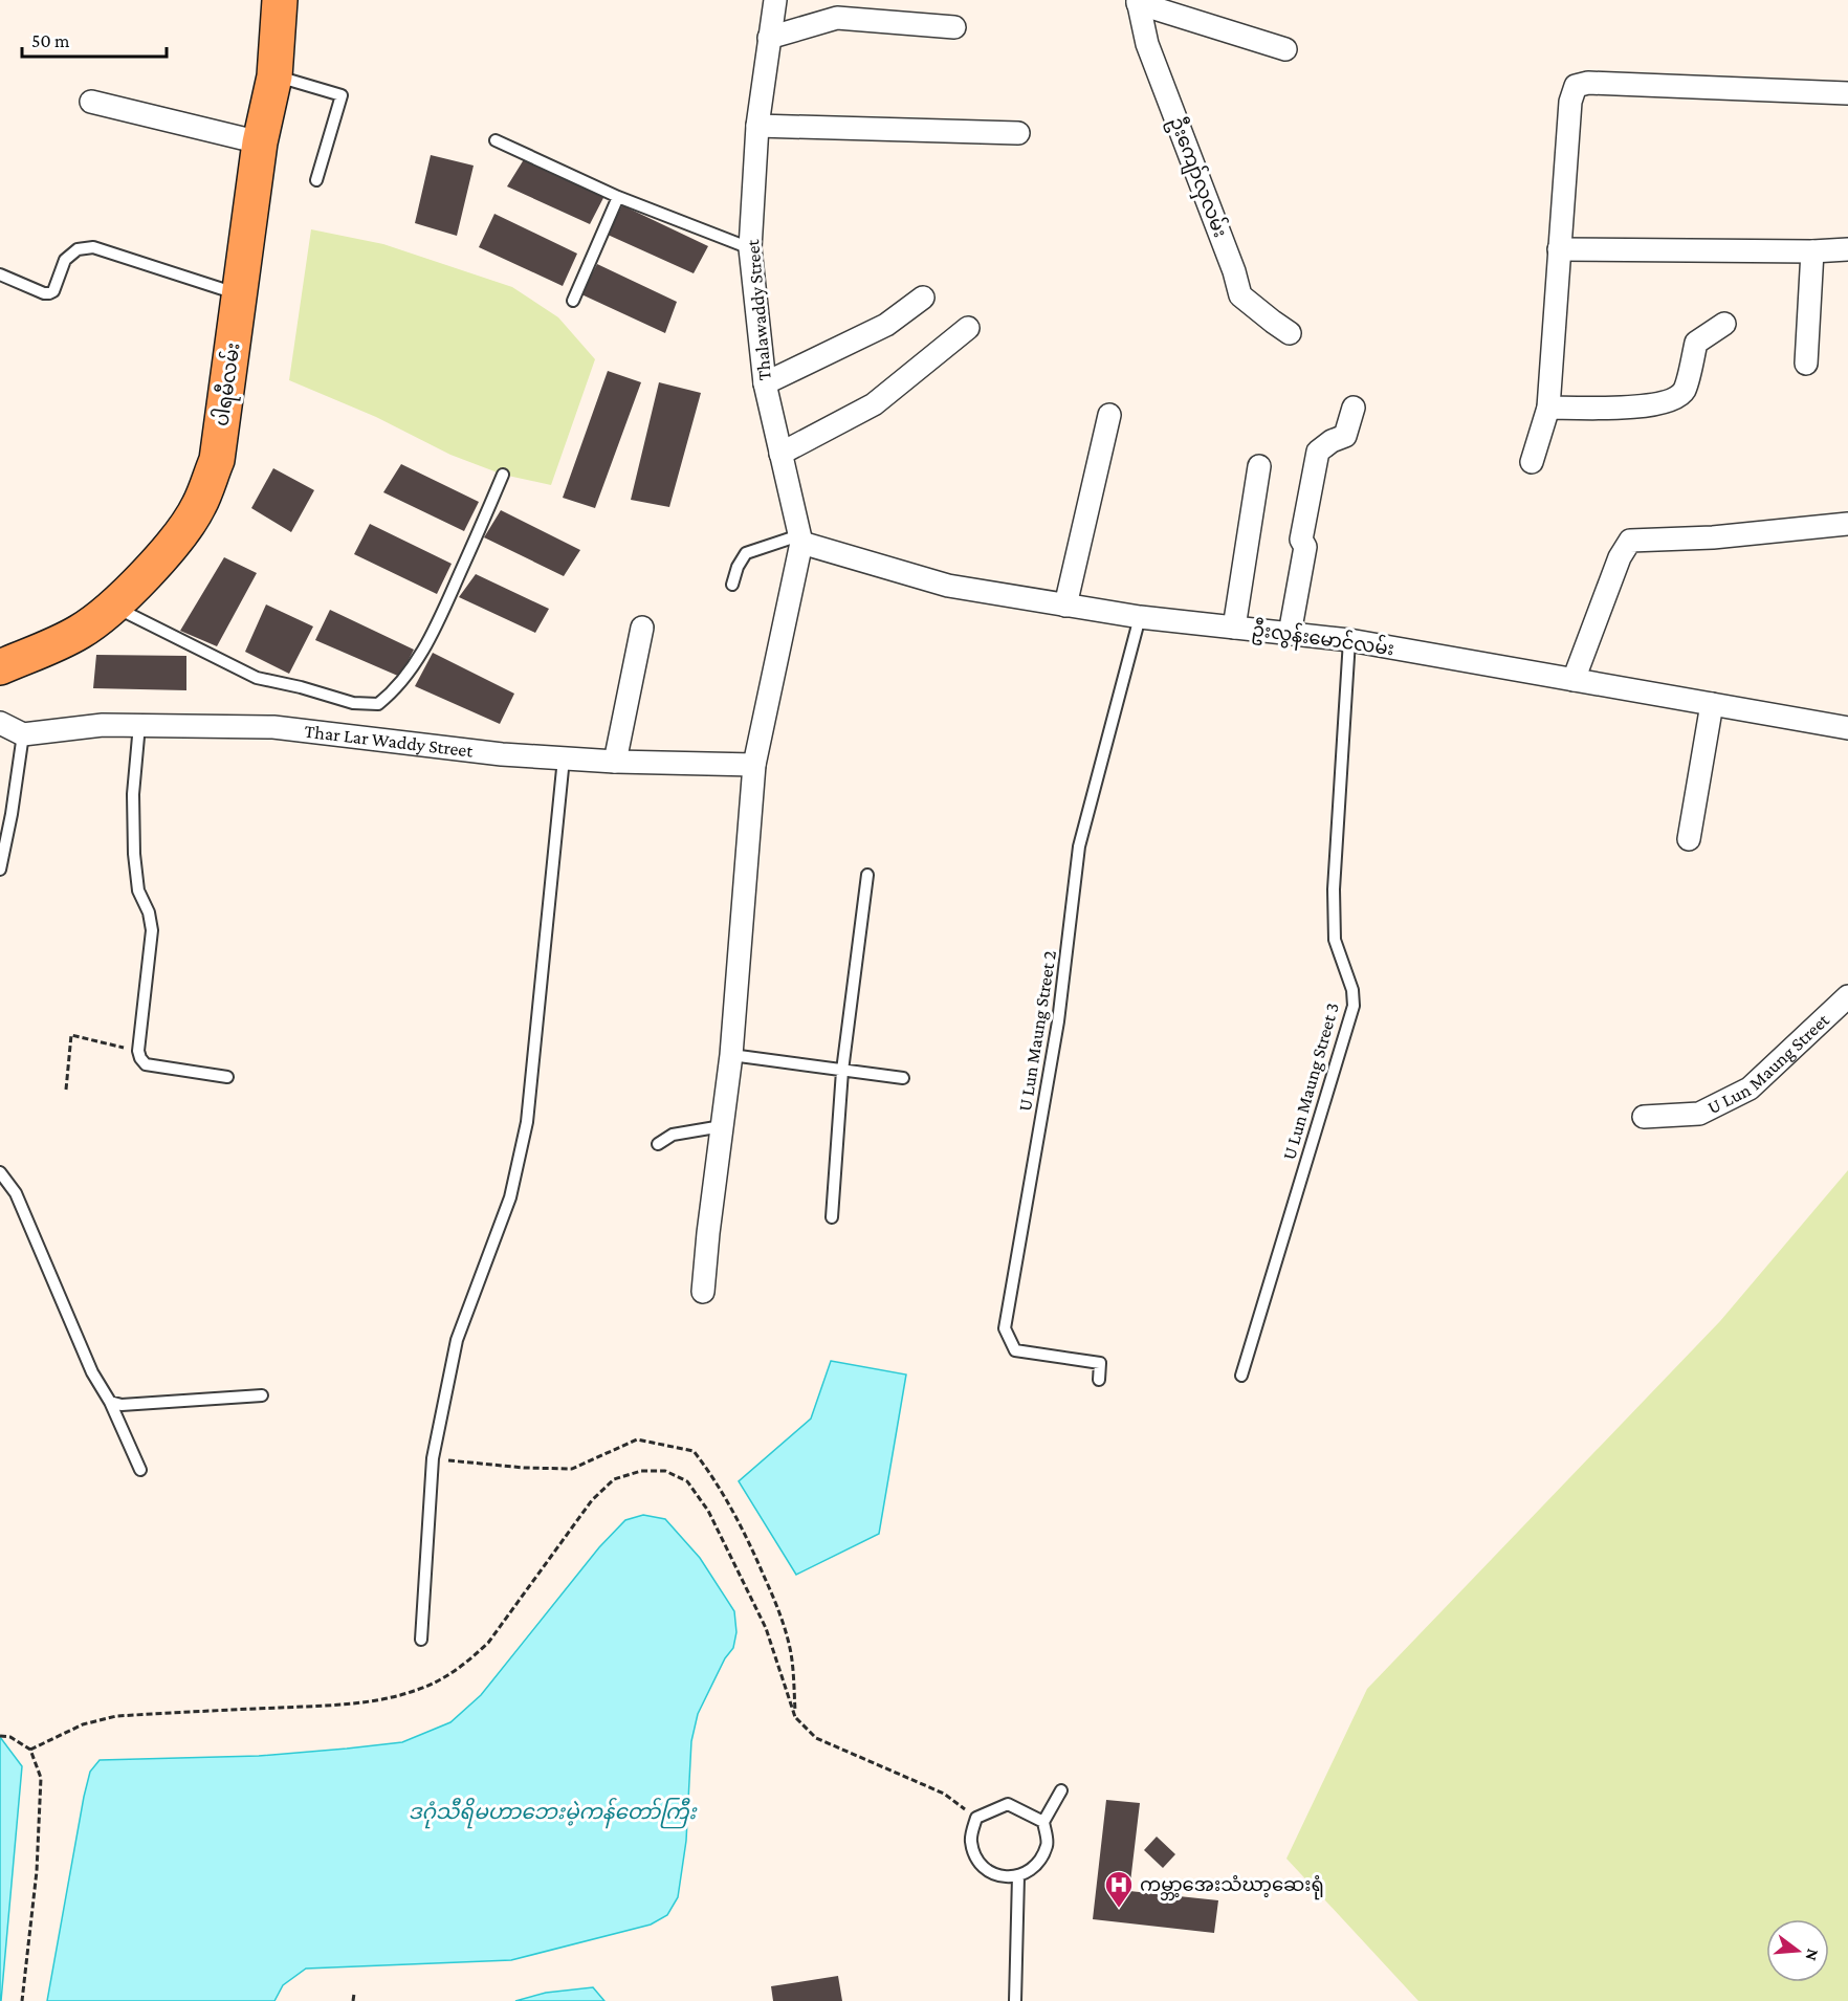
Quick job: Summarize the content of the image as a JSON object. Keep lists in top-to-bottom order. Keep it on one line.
{"streets":{"main road":["ပါရမီလမ်း"],"street":["ဦးကျော်လှလမ်း","Thalawaddy Street","ဦးလွန်းမောင်လမ်း","Thar Lar Waddy Street","U Lun Maung Street"],"lane":["U Lun Maung Street 2","U Lun Maung Street 3"]},"crossings":[["Thalawaddy Street","ဦးလွန်းမောင်လမ်း"],["ဦးလွန်းမောင်လမ်း","U Lun Maung Street 2"],["ဦးလွန်းမောင်လမ်း","U Lun Maung Street 3"]],"water":["ဒဂုံသီရိမဟာဘေးမဲ့ကန်တော်ကြီး"],"places":{"hospital":["ကမ္ဘာ့အေးသံဃာ့ဆေးရုံ"]},"scale_bar":"50 m","north":"right"}
